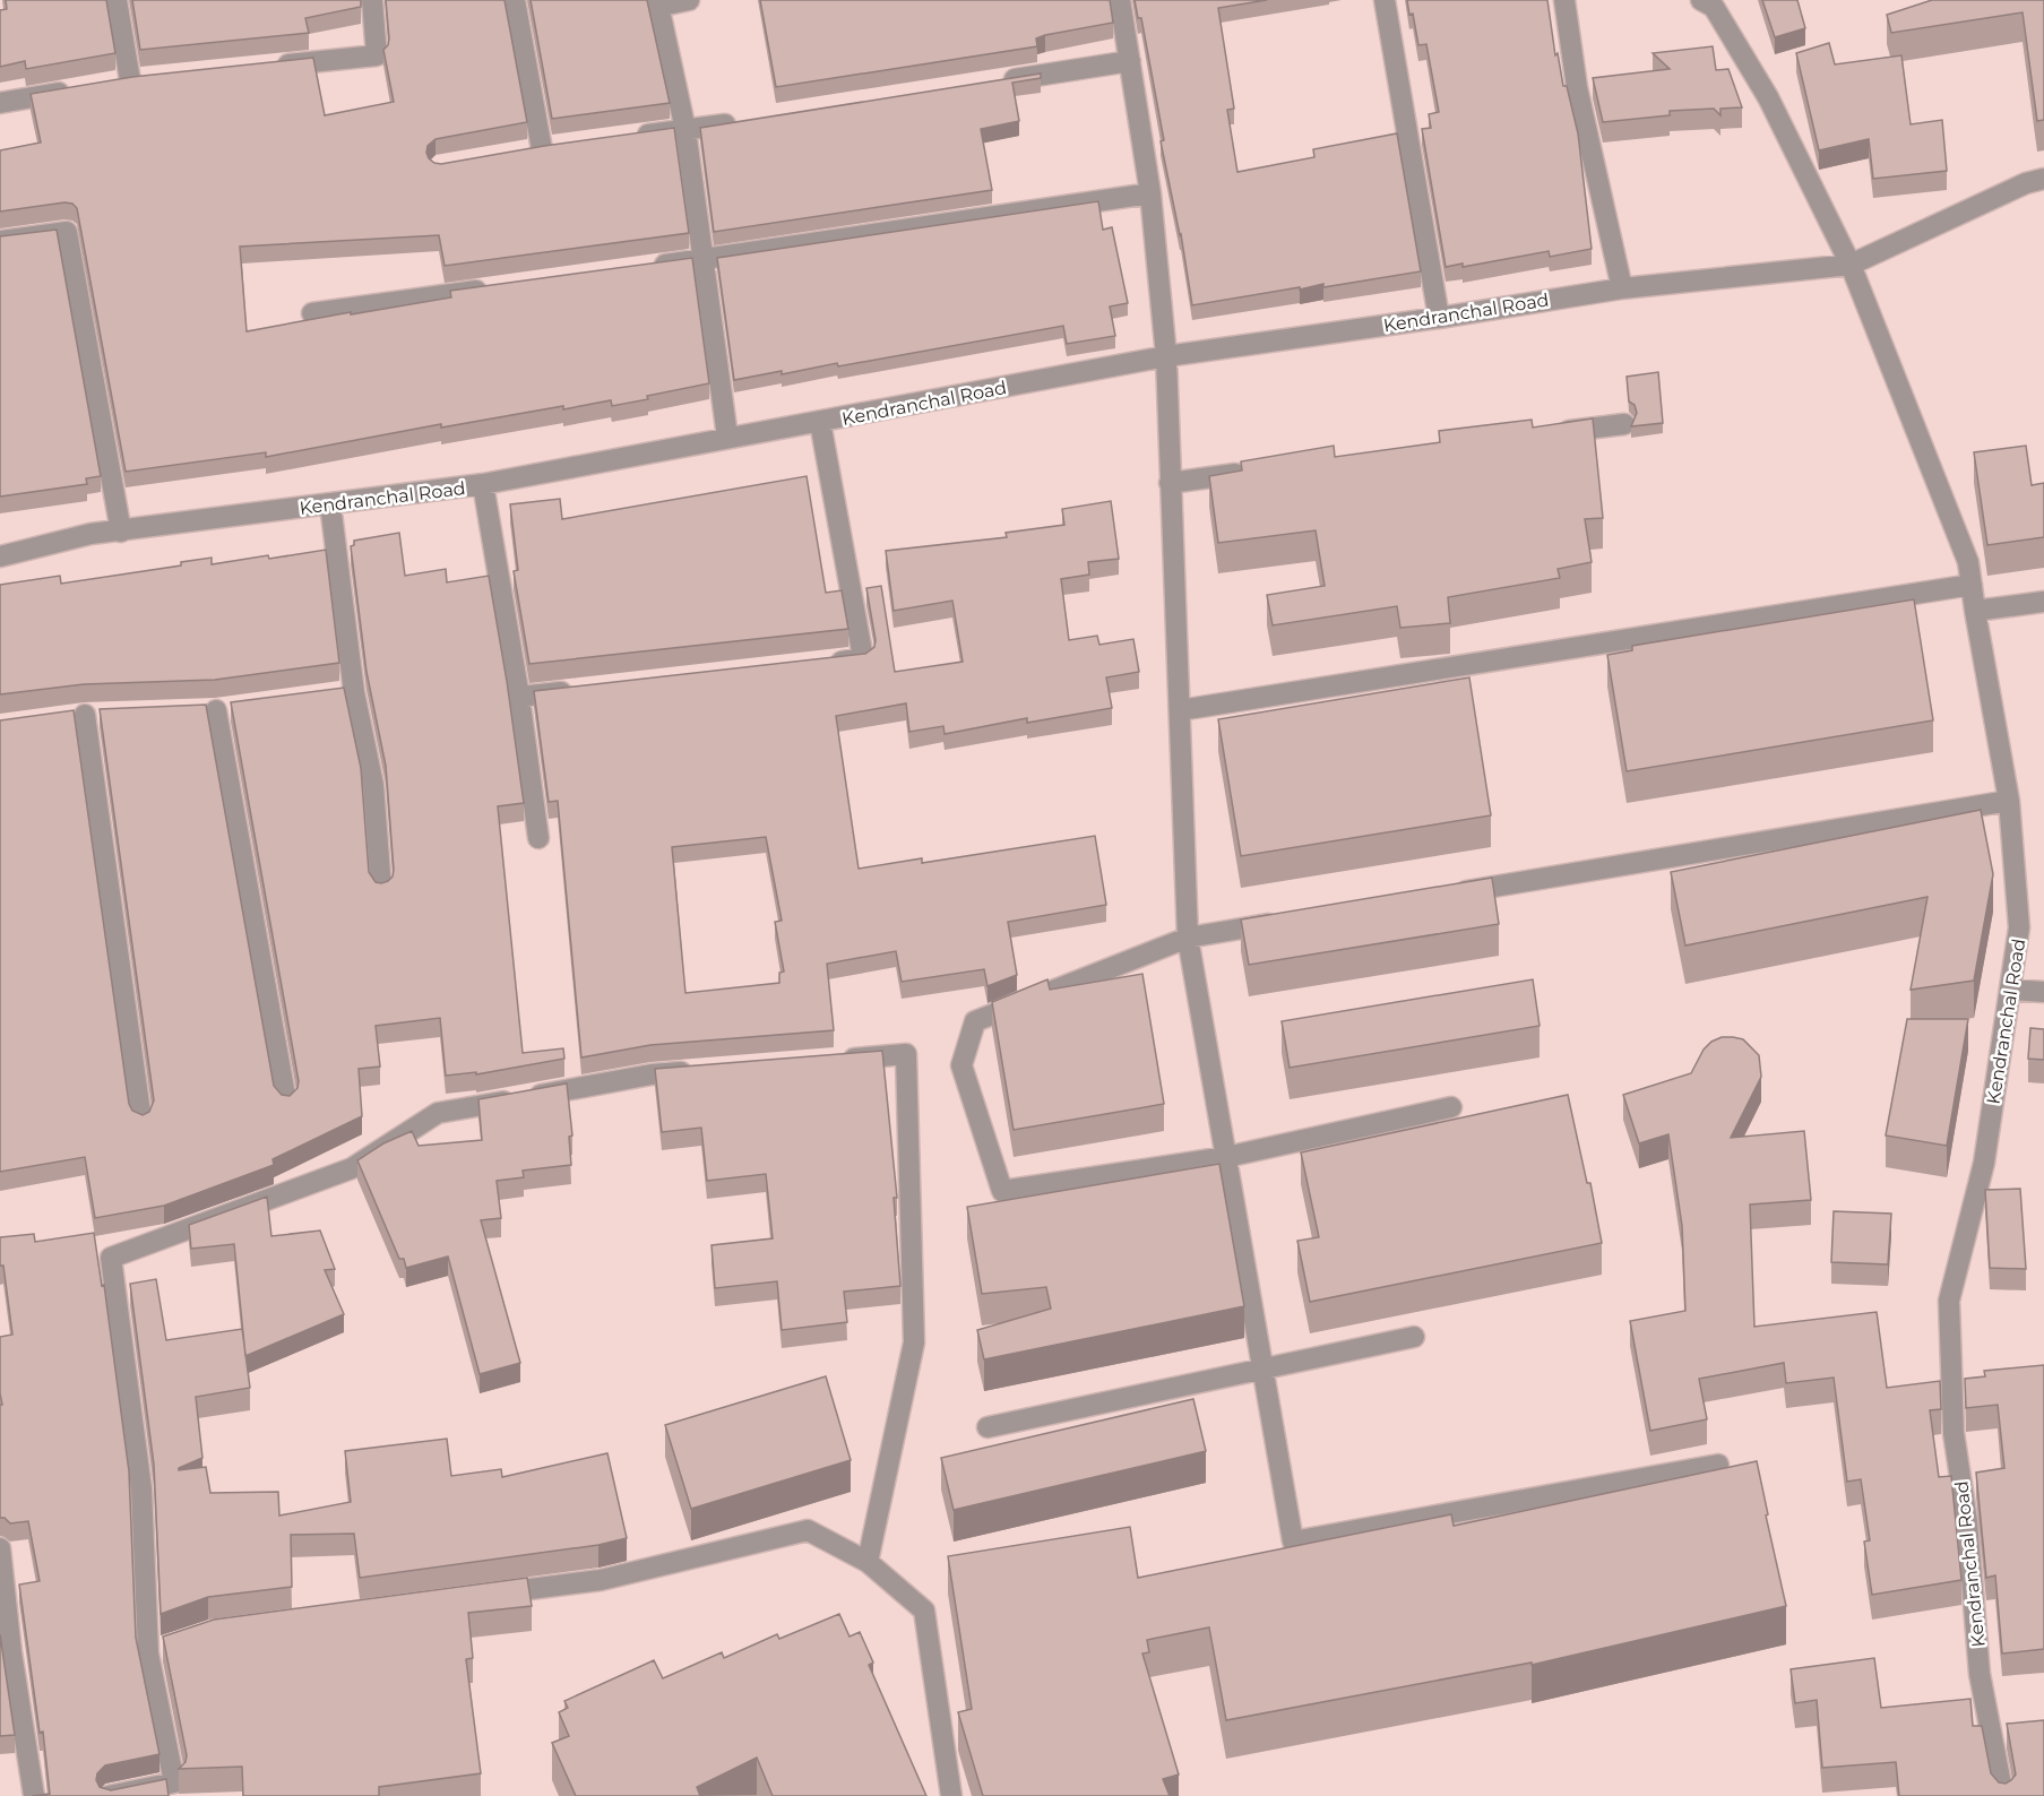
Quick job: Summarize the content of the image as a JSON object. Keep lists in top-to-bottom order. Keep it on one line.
{"streets":{"street":["Kendranchal Road"]}}
